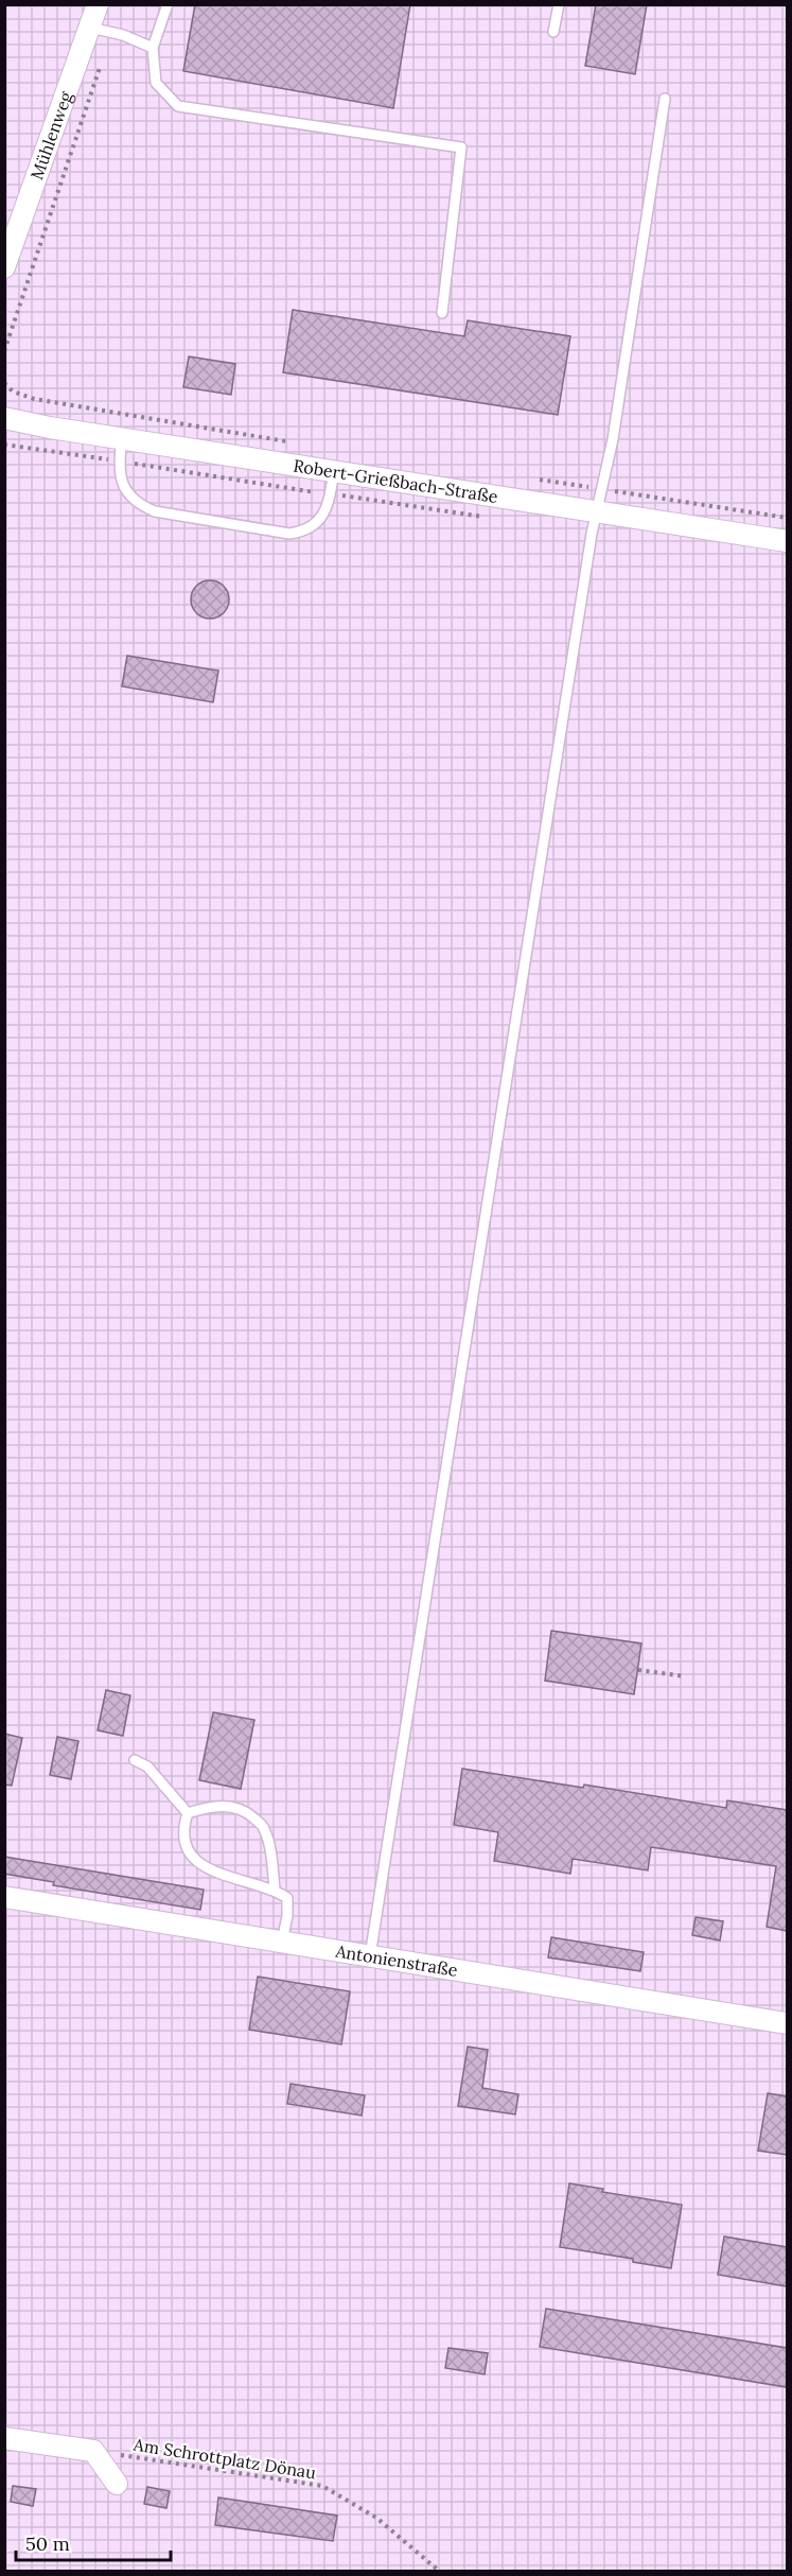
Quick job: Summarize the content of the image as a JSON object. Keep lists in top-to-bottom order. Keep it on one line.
{"streets":{"street":["Mühlenweg","Robert-Grießbach-Straße","Antonienstraße"],"path":["Am Schrottplatz Dönau"]},"scale_bar":"50 m"}
